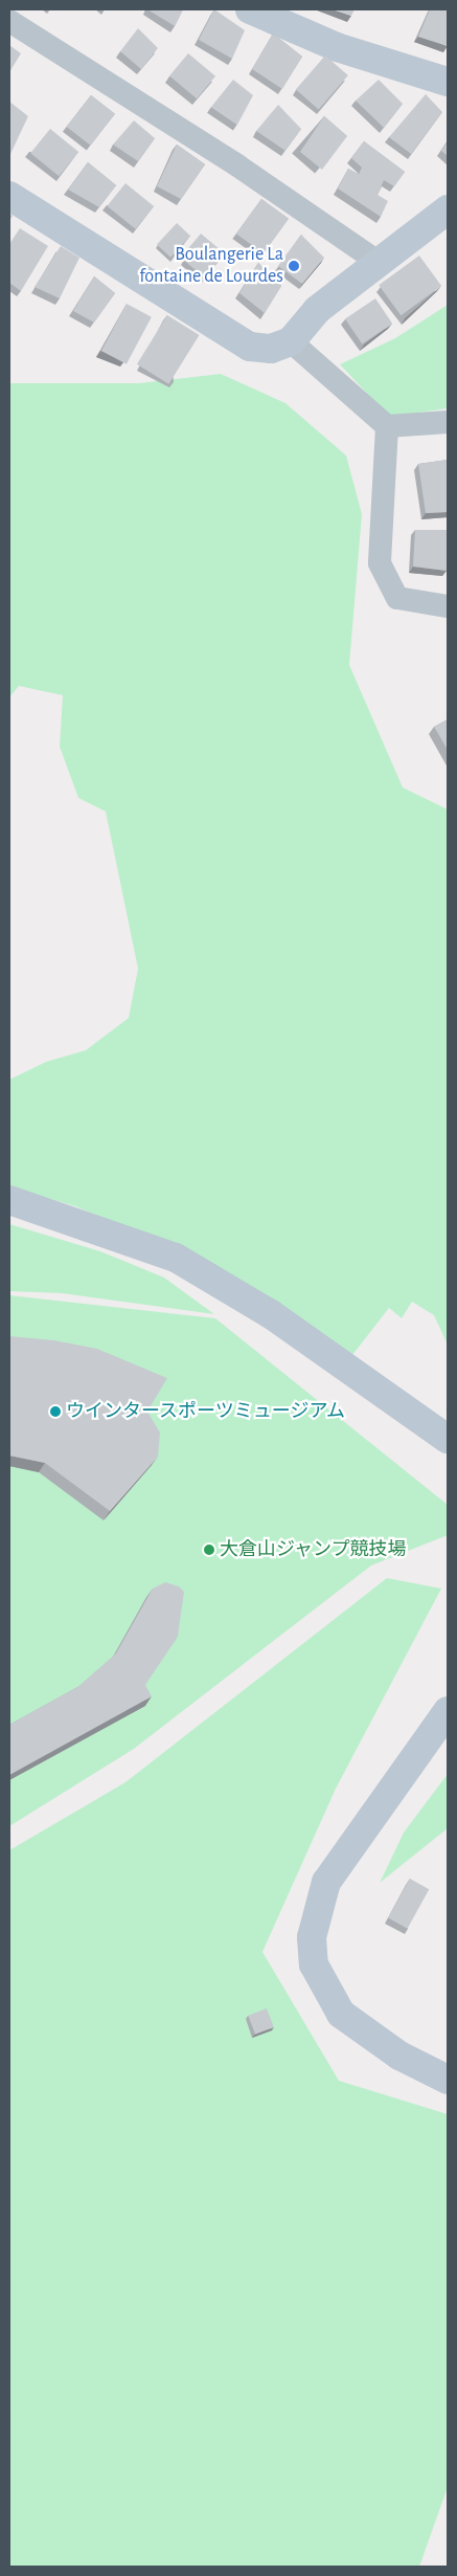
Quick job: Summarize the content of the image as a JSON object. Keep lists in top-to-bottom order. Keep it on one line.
{"places":["Boulangerie La fontaine de Lourdes","ウインタースポーツミュージアム","大倉山ジャンプ競技場"]}
